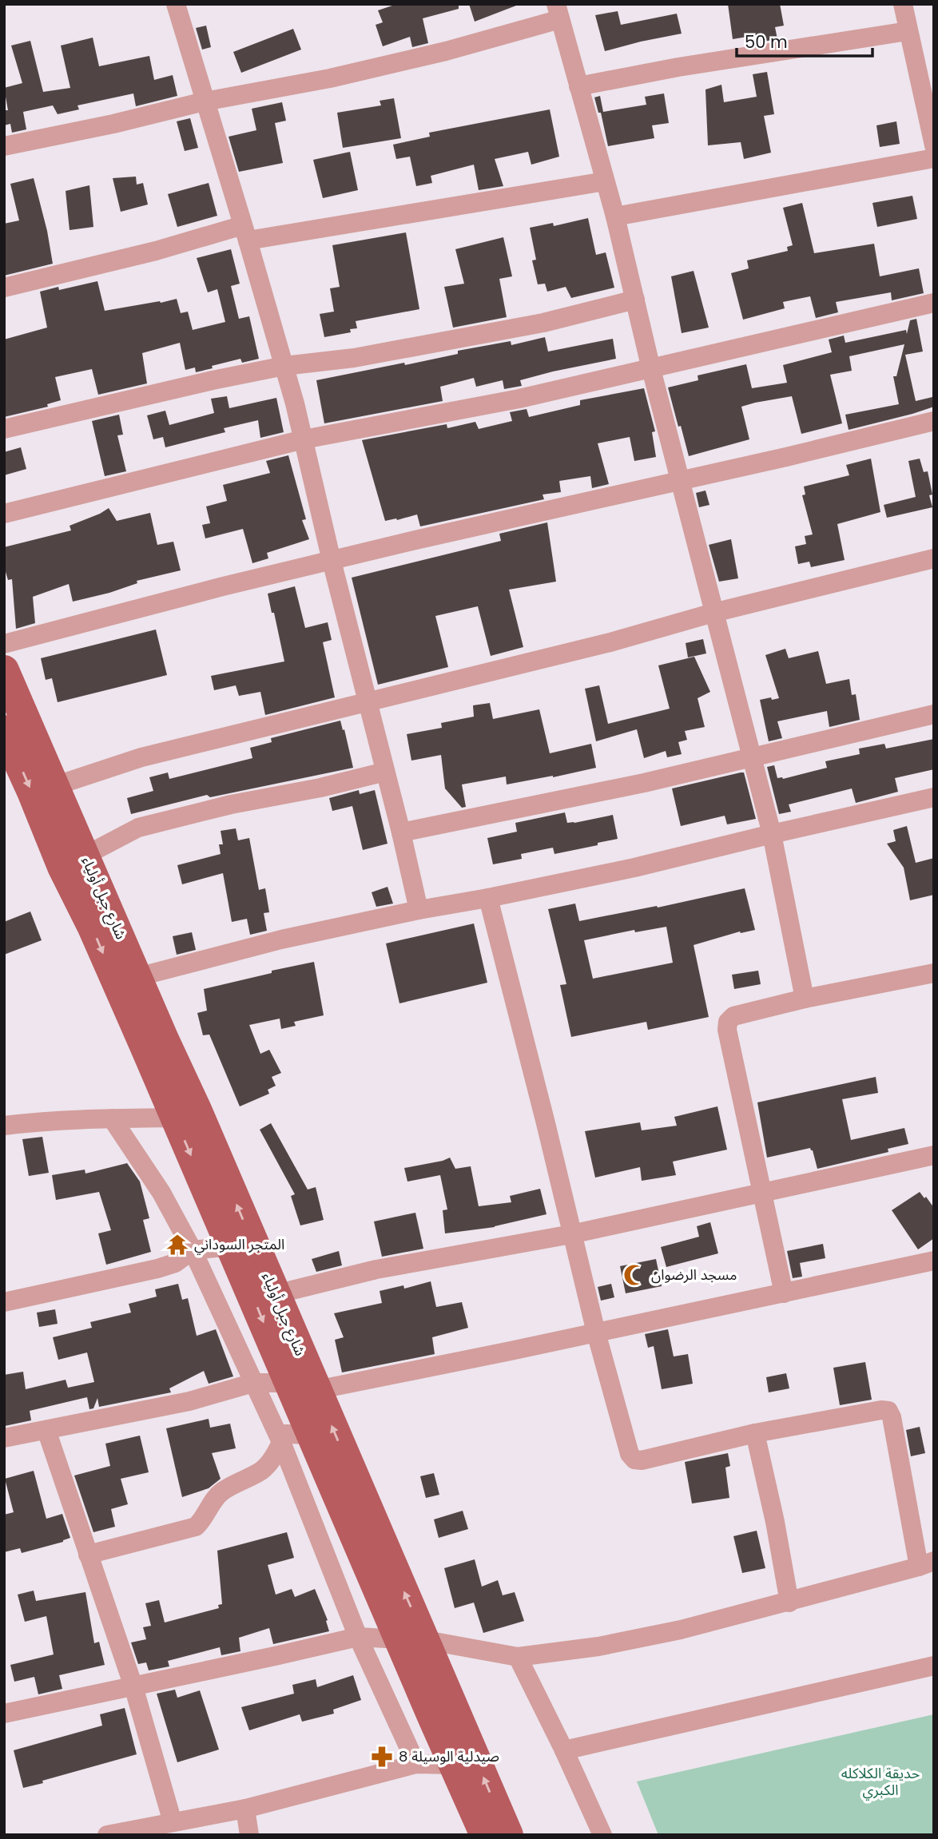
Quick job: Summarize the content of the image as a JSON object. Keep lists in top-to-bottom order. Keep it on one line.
{"streets":{"main road":["شارع جبل أولياء"]},"parks":["حديقة الكلاكله الكبري"],"places":{"temple":["المتجر السوداني"],"mosque":["مسجد الرضوان"],"pharmacy":["صيدلية الوسيلة 8"]},"scale_bar":"50 m"}
